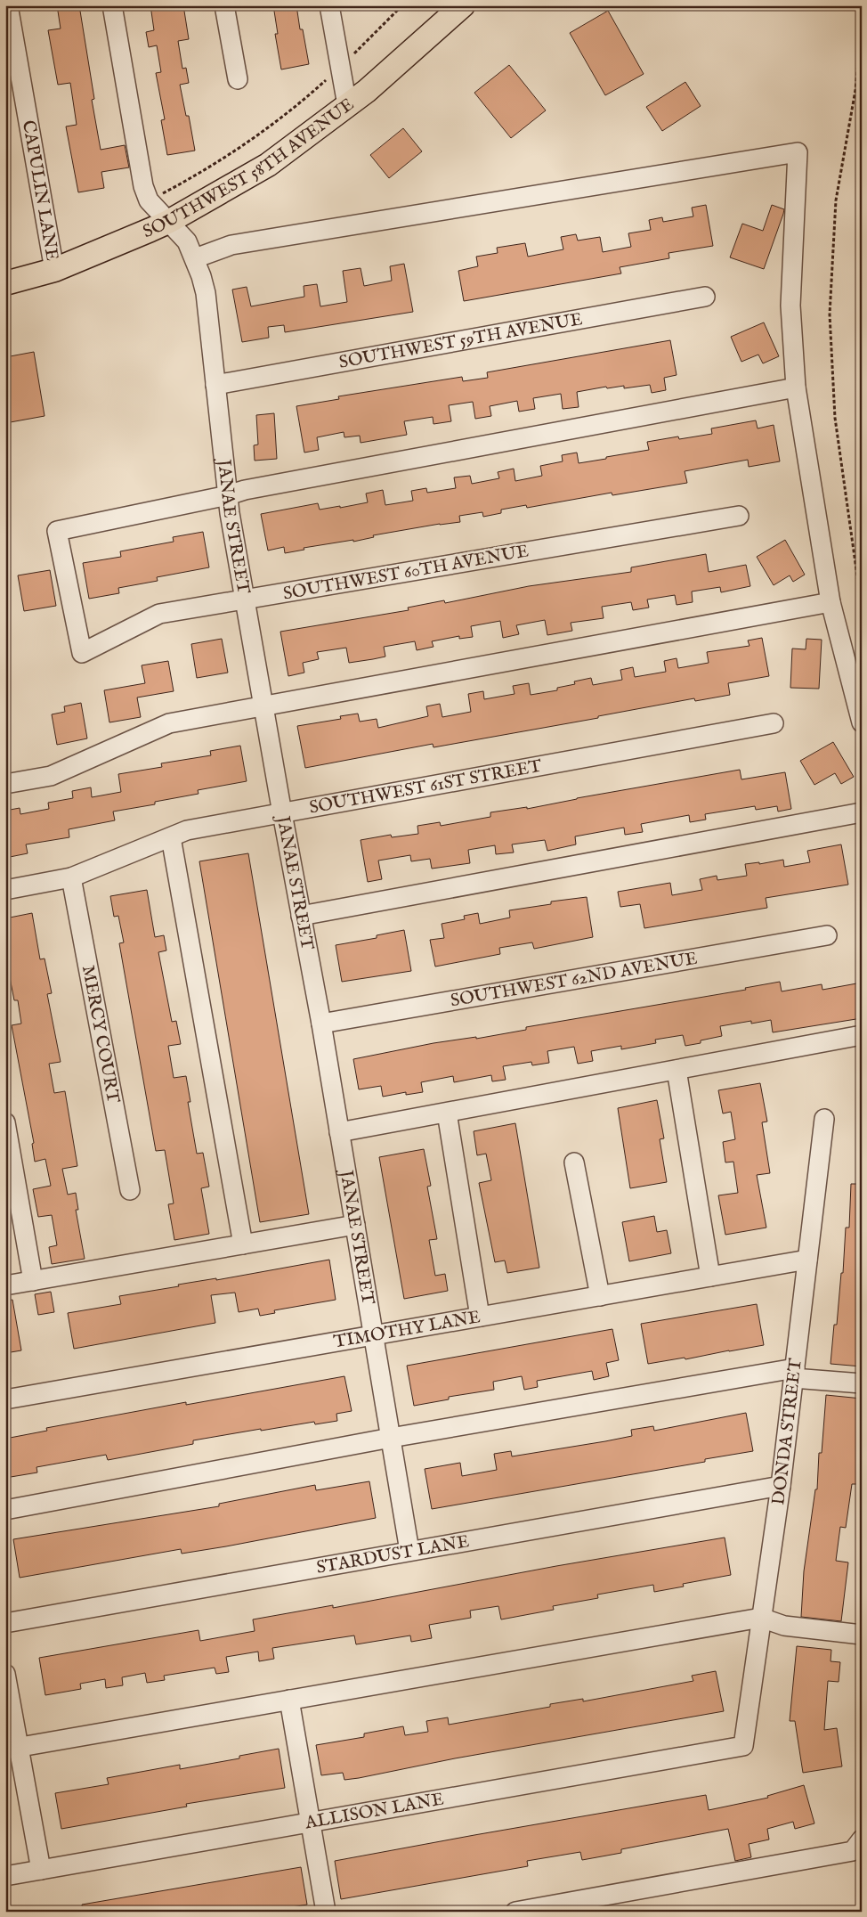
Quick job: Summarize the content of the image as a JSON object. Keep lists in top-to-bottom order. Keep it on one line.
{"streets":{"main road":["SOUTHWEST 58TH AVENUE"],"street":["CAPULIN LANE","SOUTHWEST 59TH AVENUE","JANAE STREET","SOUTHWEST 60TH AVENUE","SOUTHWEST 61ST STREET","SOUTHWEST 62ND AVENUE","MERCY COURT","TIMOTHY LANE","DONDA STREET","STARDUST LANE","ALLISON LANE"]},"crossings":[["SOUTHWEST 58TH AVENUE","CAPULIN LANE"],["SOUTHWEST 58TH AVENUE","JANAE STREET"],["SOUTHWEST 59TH AVENUE","JANAE STREET"],["JANAE STREET","SOUTHWEST 60TH AVENUE"],["JANAE STREET","SOUTHWEST 61ST STREET"],["JANAE STREET","SOUTHWEST 62ND AVENUE"],["JANAE STREET","TIMOTHY LANE"],["JANAE STREET","STARDUST LANE"],["SOUTHWEST 61ST STREET","MERCY COURT"],["TIMOTHY LANE","DONDA STREET"],["DONDA STREET","STARDUST LANE"],["DONDA STREET","ALLISON LANE"]]}
